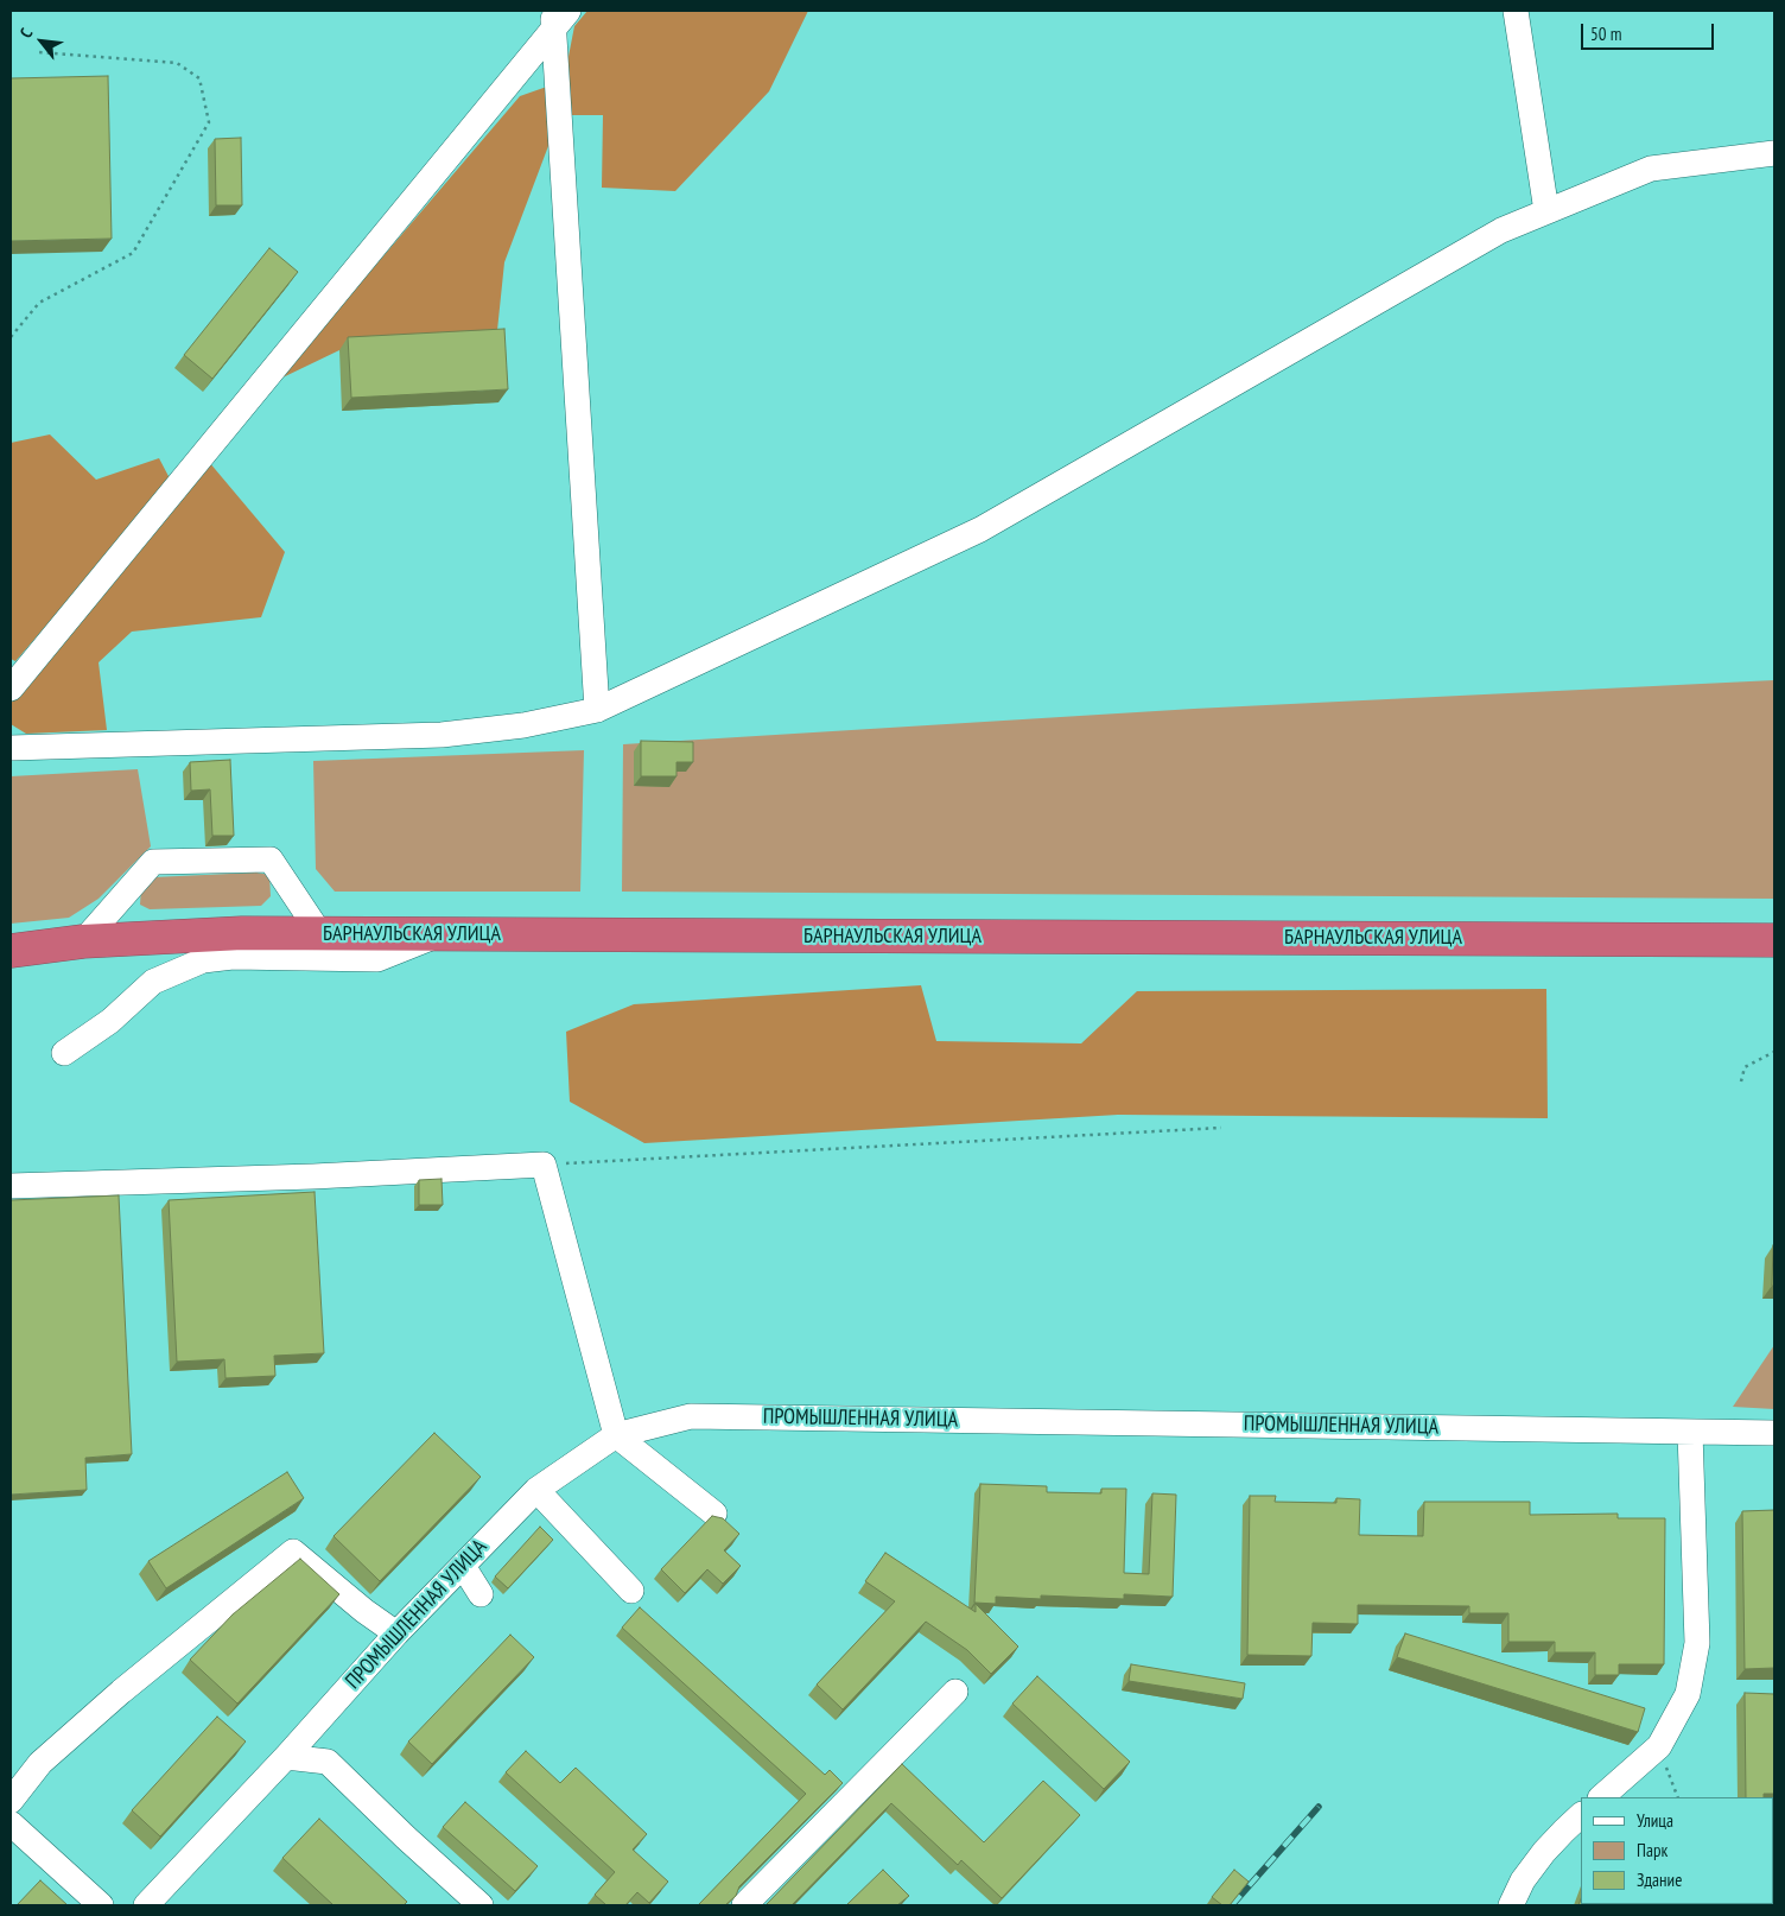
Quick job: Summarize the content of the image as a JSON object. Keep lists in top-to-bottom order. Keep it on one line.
{"streets":{"highway":["БАРНАУЛЬСКАЯ УЛИЦА"],"street":["ПРОМЫШЛЕННАЯ УЛИЦА"]},"legend":["Улица","Парк","Здание"],"scale_bar":"50 m","north":"top left"}
